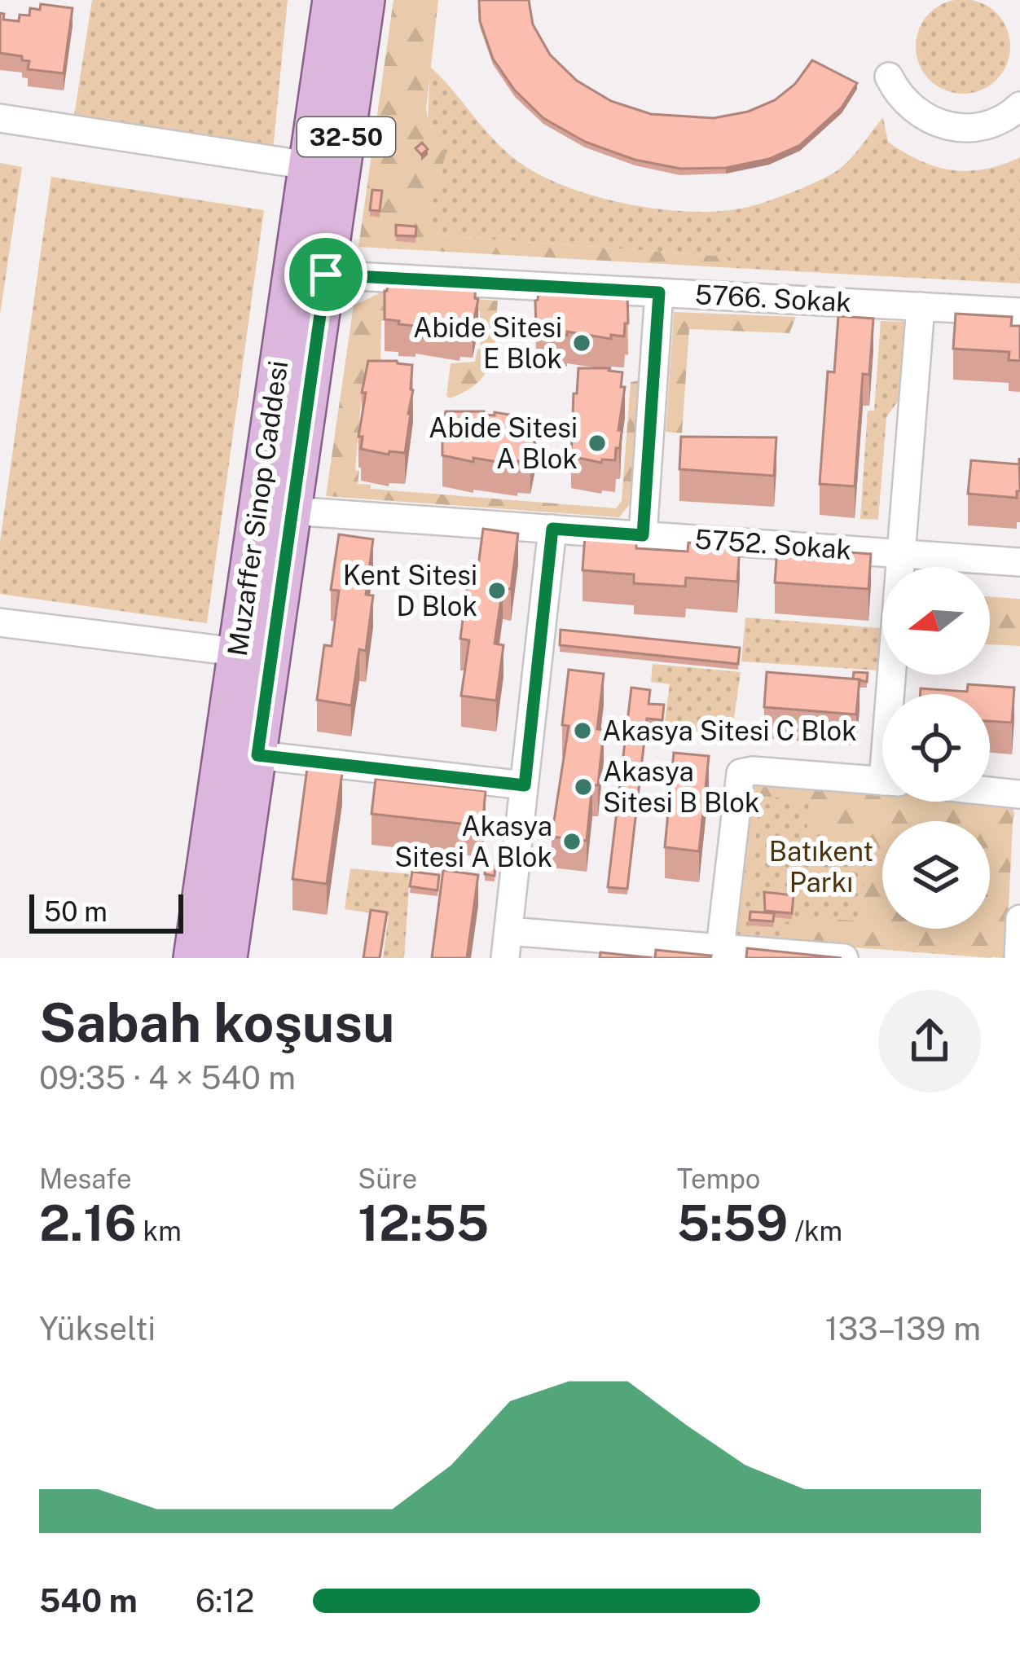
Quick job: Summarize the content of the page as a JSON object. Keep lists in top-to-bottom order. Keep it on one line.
{"streets":{"main road":["32-50","Muzaffer Sinop Caddesi"],"street":["5766. Sokak","5752. Sokak"]},"crossings":[["5766. Sokak","Muzaffer Sinop Caddesi"],["Muzaffer Sinop Caddesi","5752. Sokak"]],"parks":["Batıkent Parkı"],"places":["Abide Sitesi E Blok","Abide Sitesi A Blok","Kent Sitesi D Blok","Akasya Sitesi C Blok","Akasya Sitesi B Blok","Akasya Sitesi A Blok"],"scale_bar":"50 m","north":"left","page":{"scale":"50 m","heading":["Sabah koşusu","09:35 · 4 × 540 m"],"stats":[["Mesafe","2.16 km"],["Süre","12:55"],["Tempo","5:59 /km"]],"chart":["Yükselti","133–139 m"],"list":[{"name":"540 m","note":"6:12"}]}}
